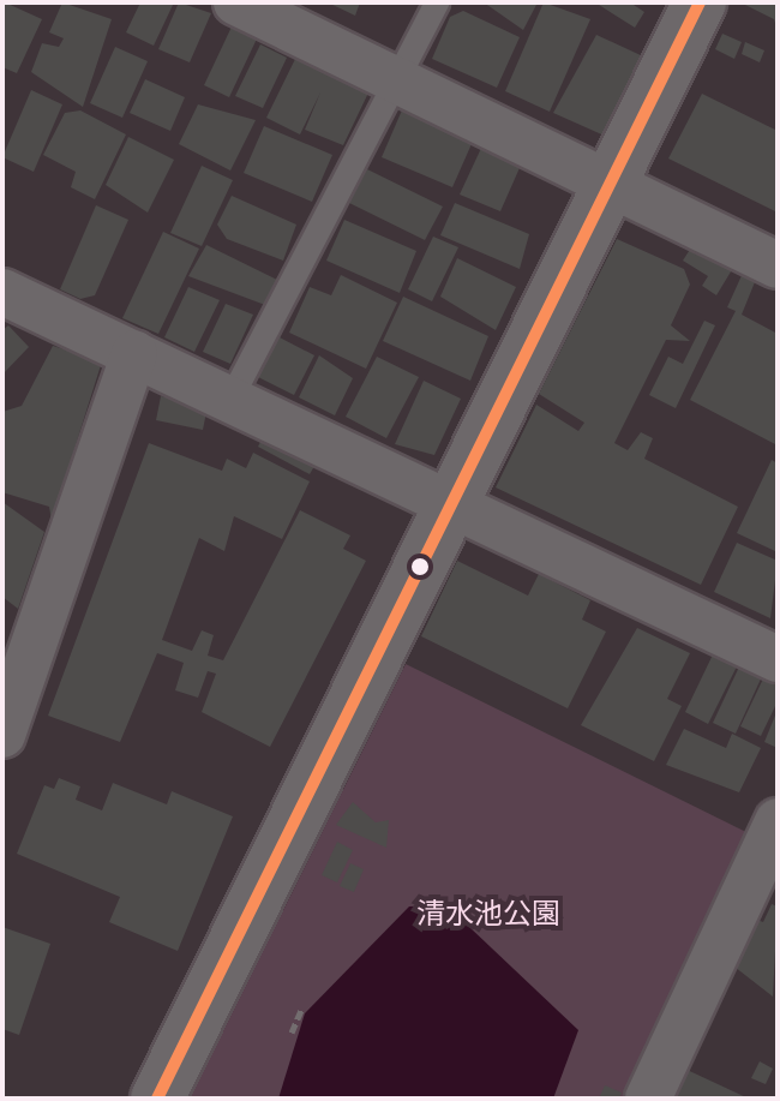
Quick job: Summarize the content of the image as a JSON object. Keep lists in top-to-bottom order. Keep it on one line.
{"parks":["清水池公園"]}
